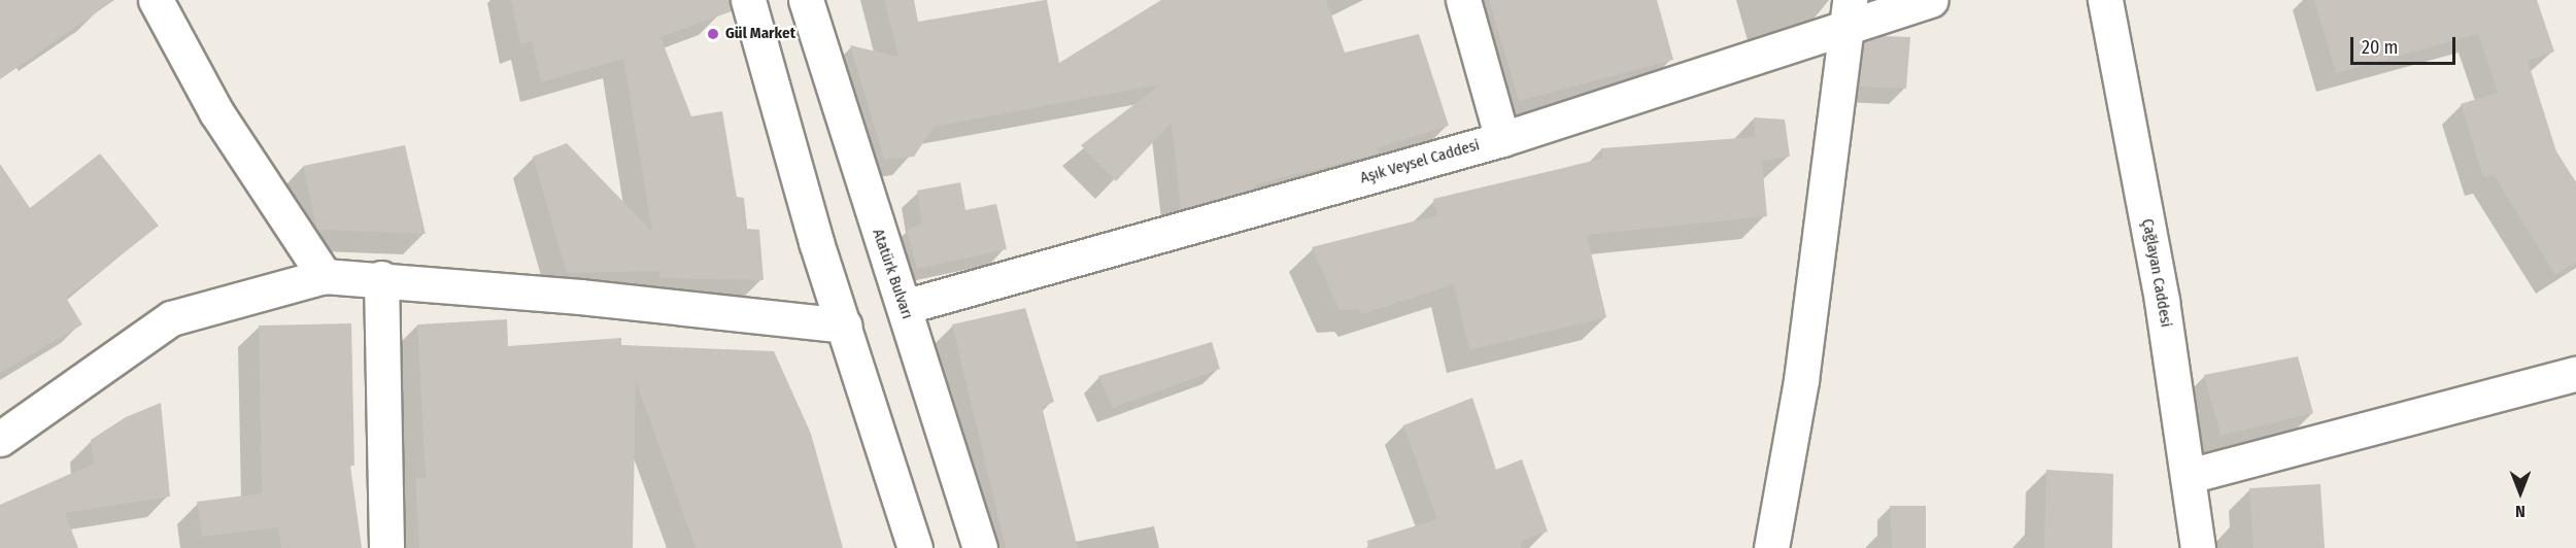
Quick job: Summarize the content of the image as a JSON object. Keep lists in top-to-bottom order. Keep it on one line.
{"streets":{"main road":["Aşık Veysel Caddesi","Çağlayan Caddesi","Atatürk Bulvarı"]},"crossings":[["Aşık Veysel Caddesi","Atatürk Bulvarı"]],"places":["Gül Market"],"scale_bar":"20 m","north":"bottom"}
